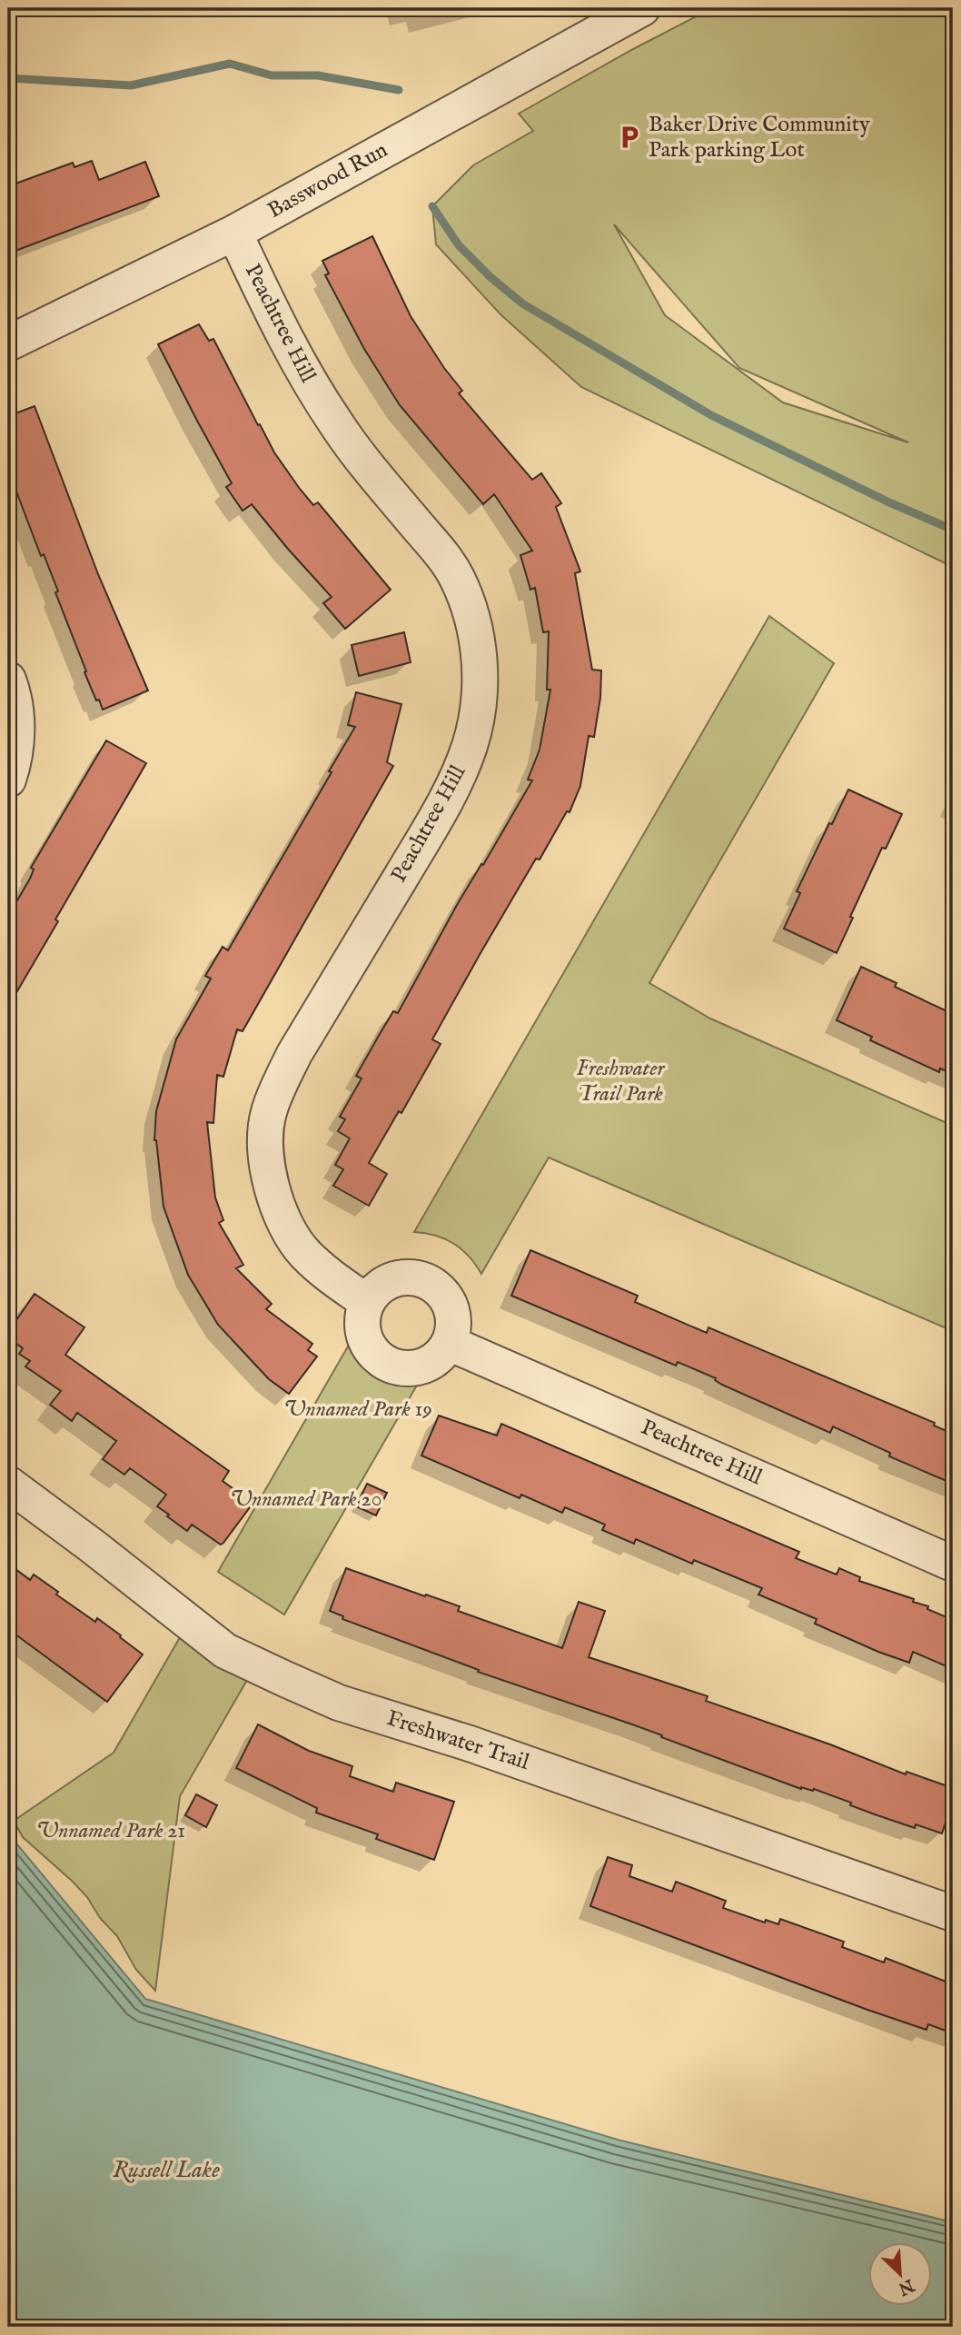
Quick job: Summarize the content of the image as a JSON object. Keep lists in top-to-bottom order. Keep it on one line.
{"streets":{"street":["Basswood Run","Peachtree Hill","Freshwater Trail"]},"crossings":[["Basswood Run","Peachtree Hill"]],"water":["Russell Lake"],"parks":["Freshwater Trail Park","Unnamed Park 19","Unnamed Park 20","Unnamed Park 21"],"places":{"parking":["Baker Drive Community Park parking Lot"]},"north":"bottom right"}
